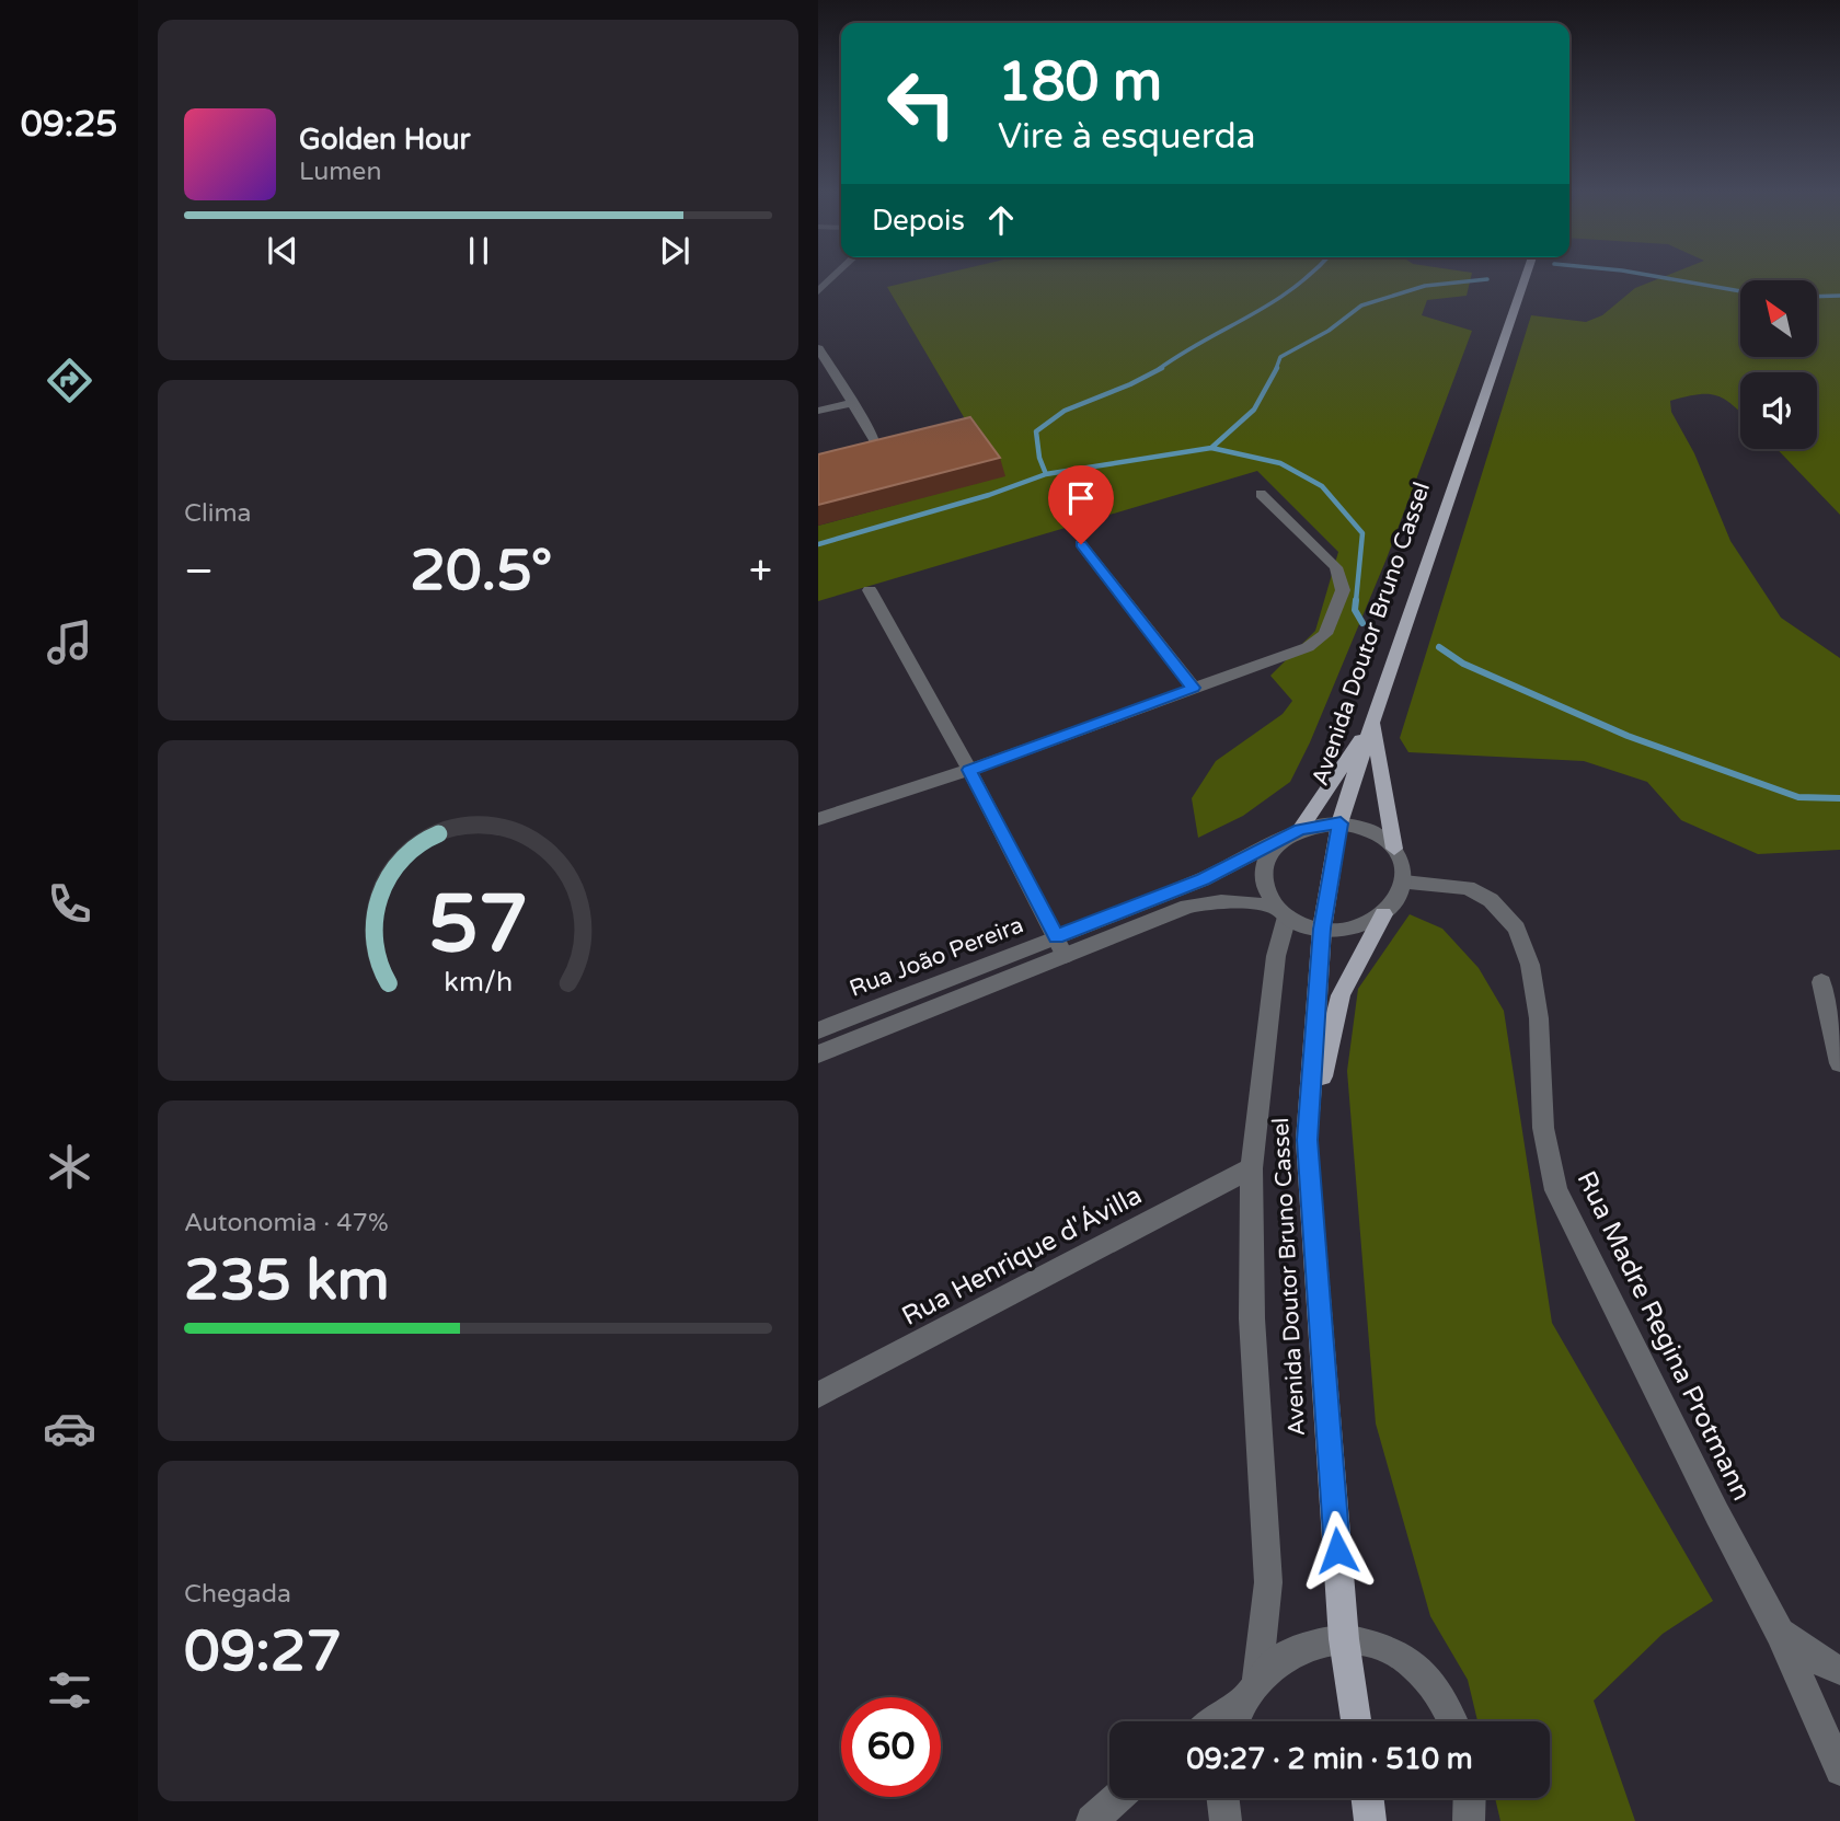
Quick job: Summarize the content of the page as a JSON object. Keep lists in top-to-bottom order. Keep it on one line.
{"streets":{"main road":["Avenida Doutor Bruno Cassel"],"street":["Rua João Pereira","Rua Henrique d'Ávilla","Rua Madre Regina Protmann"]},"crossings":[["Avenida Doutor Bruno Cassel","Rua João Pereira"]],"north":"top left","page":{"tabs":"09:25","turn":["180 m","Vire à esquerda"],"song":["Golden Hour","Lumen"],"then":"Depois","tile":["Clima",["Autonomia · 47%","235 km"],["Chegada","09:27"]],"heat":["−","20.5°","+"],"limit":"60","trip":"09:27 · 2 min · 510 m","gauge":["57","km/h"]}}
